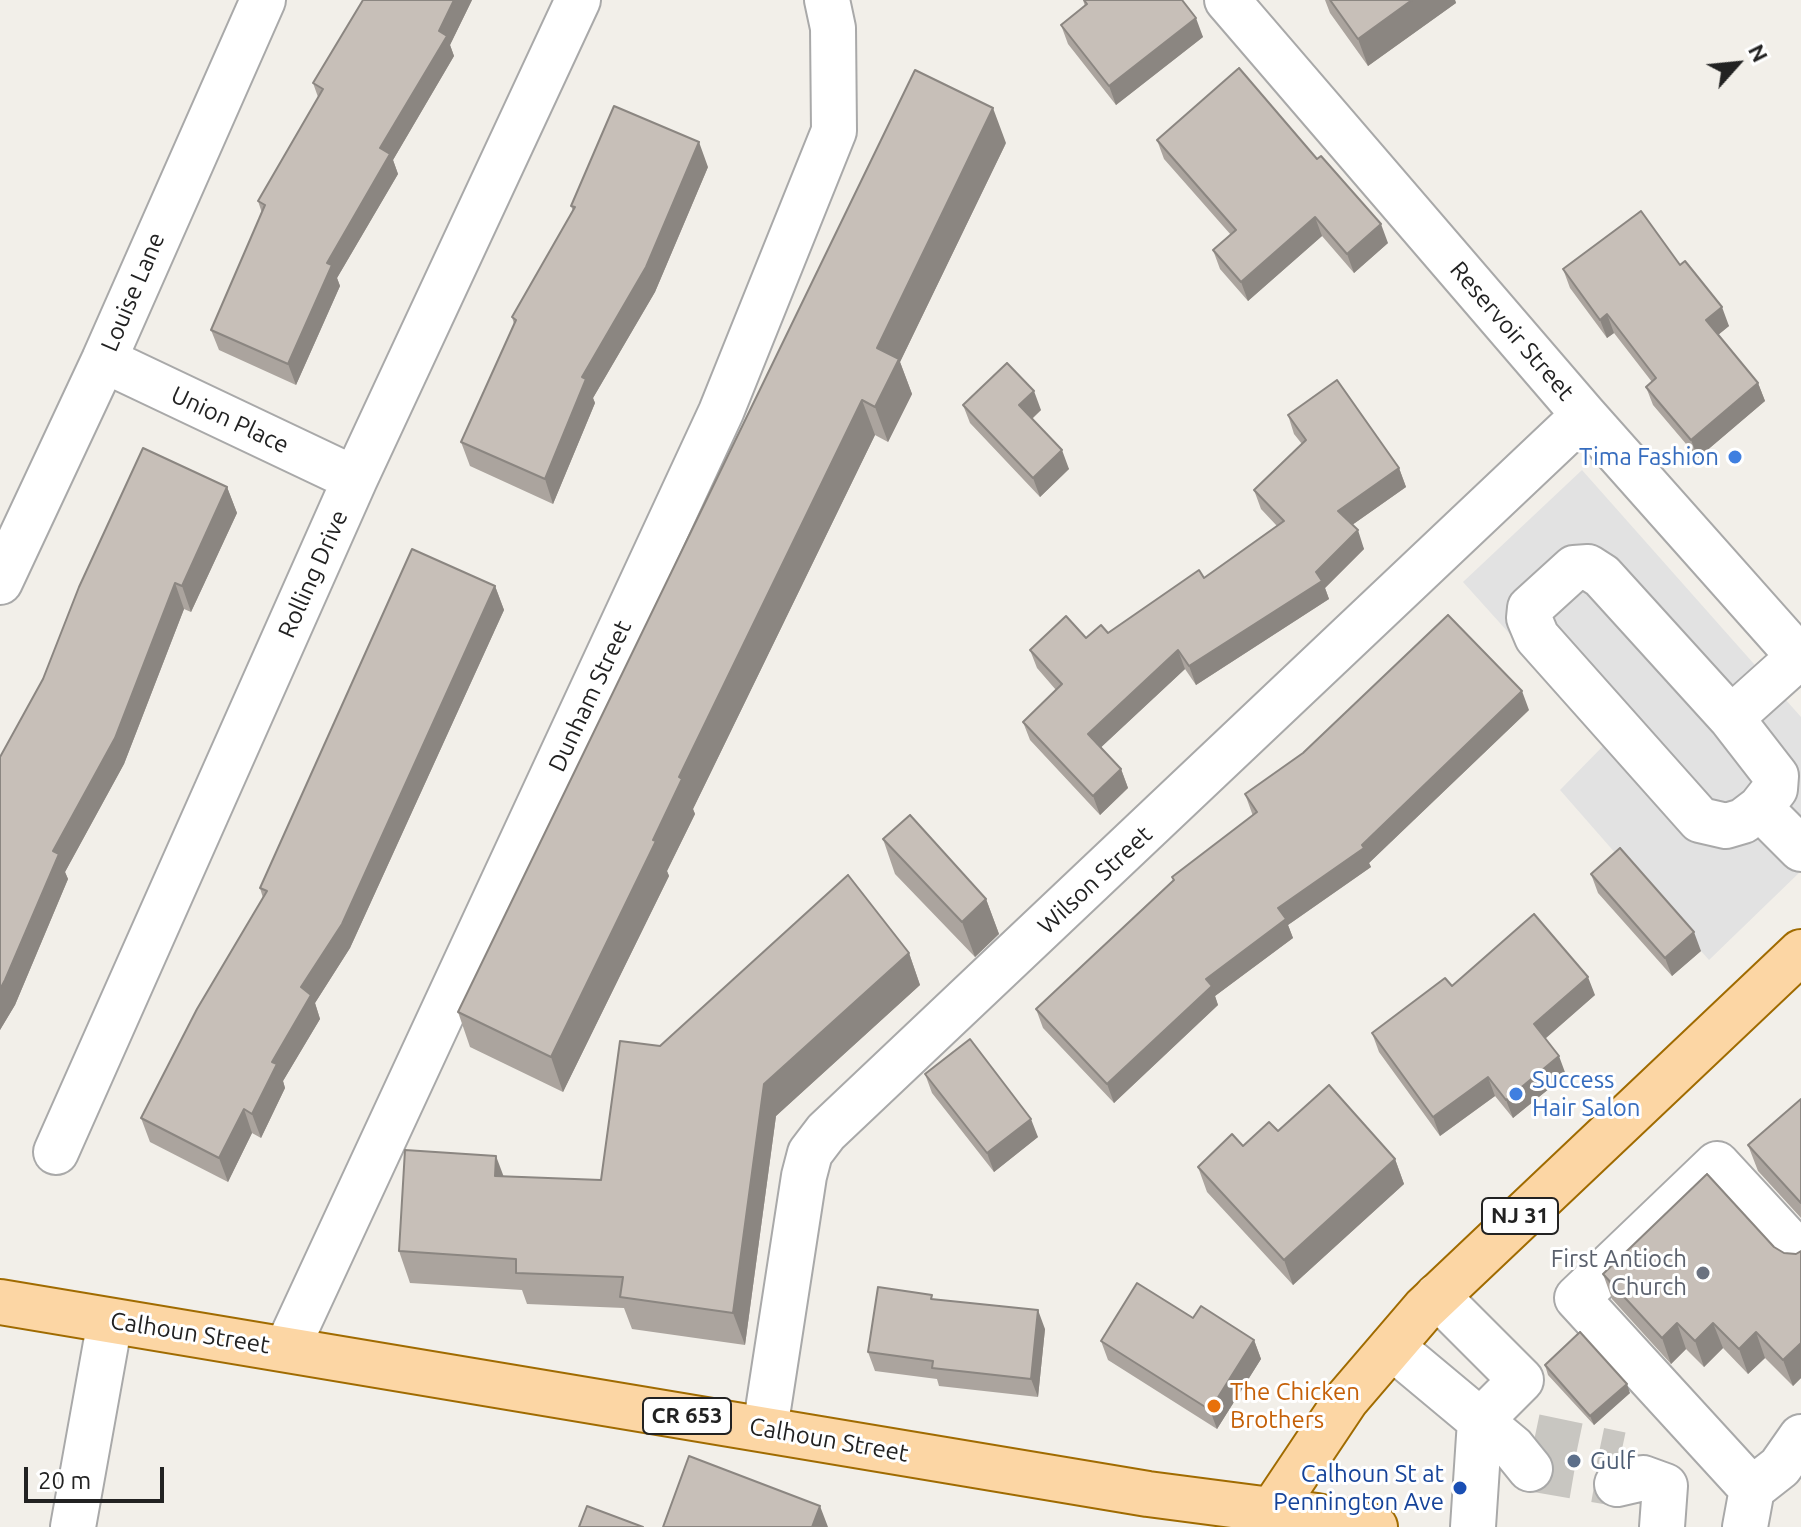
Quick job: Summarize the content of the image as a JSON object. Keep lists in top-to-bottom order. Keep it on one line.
{"streets":{"main road":["NJ 31","Calhoun Street","CR 653"],"street":["Louise Lane","Reservoir Street","Union Place","Rolling Drive","Dunham Street","Wilson Street"]},"crossings":[["Louise Lane","Union Place"],["Reservoir Street","Wilson Street"],["Union Place","Rolling Drive"],["Dunham Street","Calhoun Street"],["Wilson Street","Calhoun Street"],["NJ 31","Calhoun Street"]],"places":["Tima Fashion","Success Hair Salon","First Antioch Church","The Chicken Brothers","Gulf","Calhoun St at Pennington Ave"],"scale_bar":"20 m","north":"top right"}
